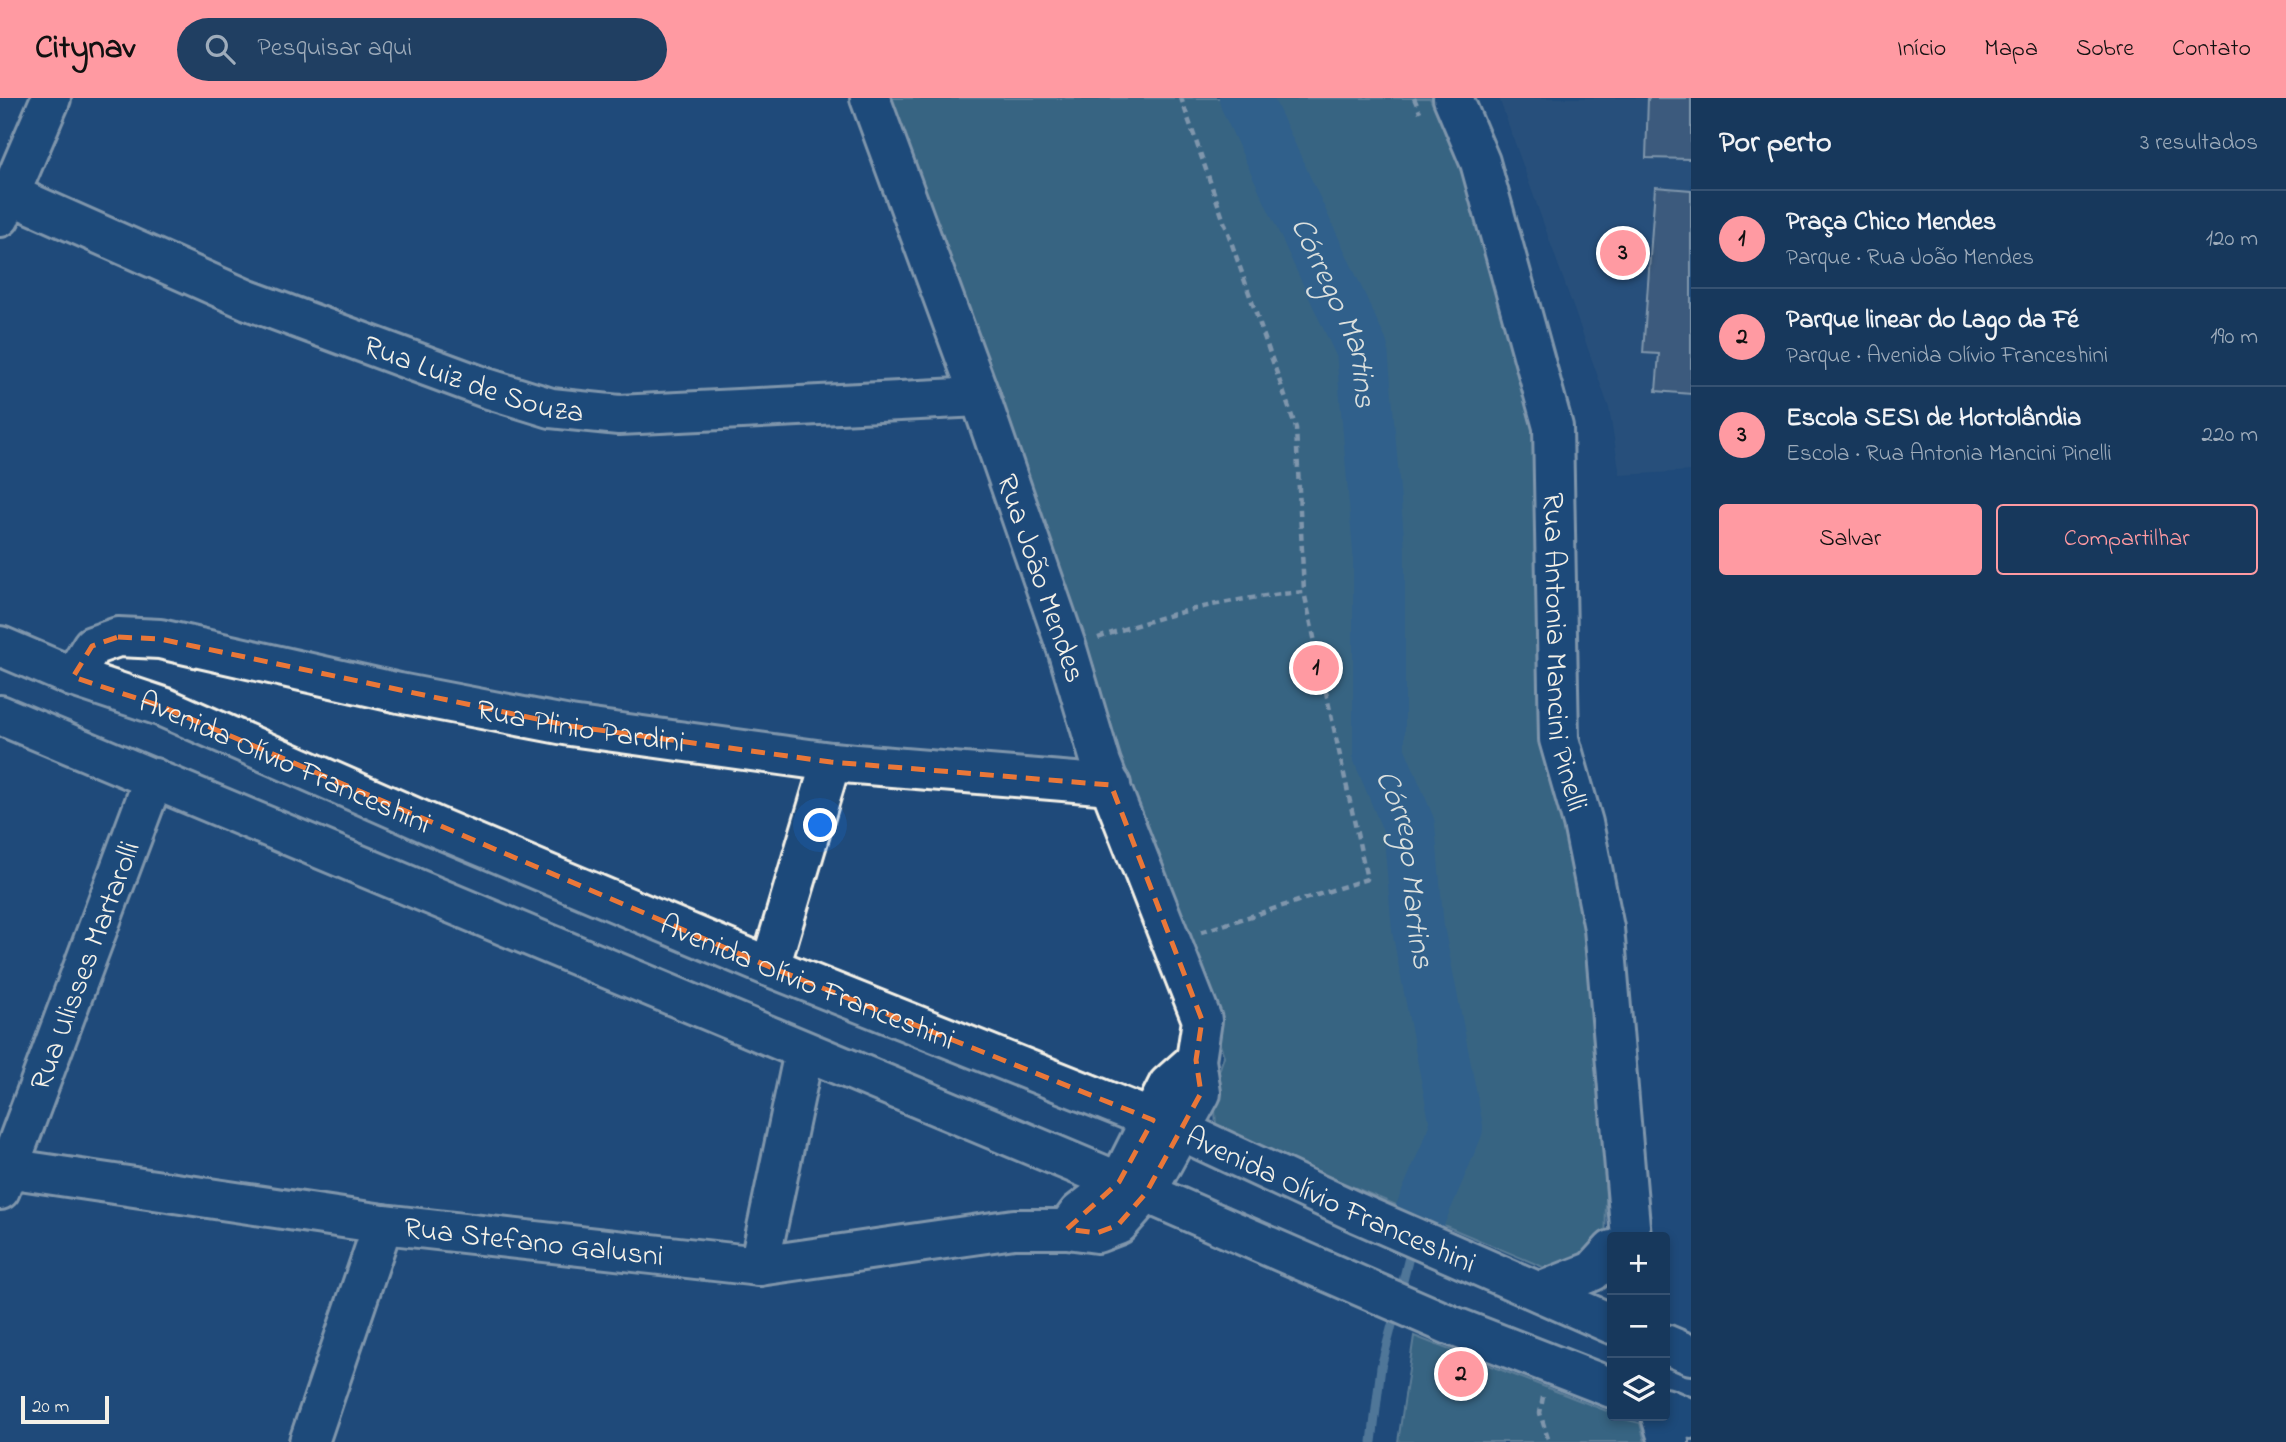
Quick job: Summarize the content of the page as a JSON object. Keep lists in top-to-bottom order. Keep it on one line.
{"streets":{"street":["Rua Luiz de Souza","Rua João Mendes","Rua Antonia Mancini Pinelli","Rua Plinio Pardini","Avenida Olívio Franceshini","Rua Ulisses Martarolli","Rua Stefano Galusni"]},"crossings":[["Rua Luiz de Souza","Rua João Mendes"],["Rua João Mendes","Rua Plinio Pardini"],["Rua João Mendes","Avenida Olívio Franceshini"],["Rua João Mendes","Rua Stefano Galusni"],["Rua Antonia Mancini Pinelli","Avenida Olívio Franceshini"],["Rua Plinio Pardini","Avenida Olívio Franceshini"],["Rua Ulisses Martarolli","Rua Stefano Galusni"]],"water":["Córrego Martins"],"scale_bar":"20 m","page":{"header":"Citynav","search":"Pesquisar aqui","nav":["Início","Mapa","Sobre","Contato"],"heading":["Por perto","3 resultados"],"list":[{"mark":"1","name":"Praça Chico Mendes","note":"Parque · Rua João Mendes","value":"120 m"},{"mark":"2","name":"Parque linear do Lago da Fé","note":"Parque · Avenida Olívio Franceshini","value":"190 m"},{"mark":"3","name":"Escola SESI de Hortolândia","note":"Escola · Rua Antonia Mancini Pinelli","value":"220 m"}],"pins":["3","1","2"],"buttons":["Salvar","Compartilhar"],"map_buttons":["+","−"],"scale":"20 m"}}
